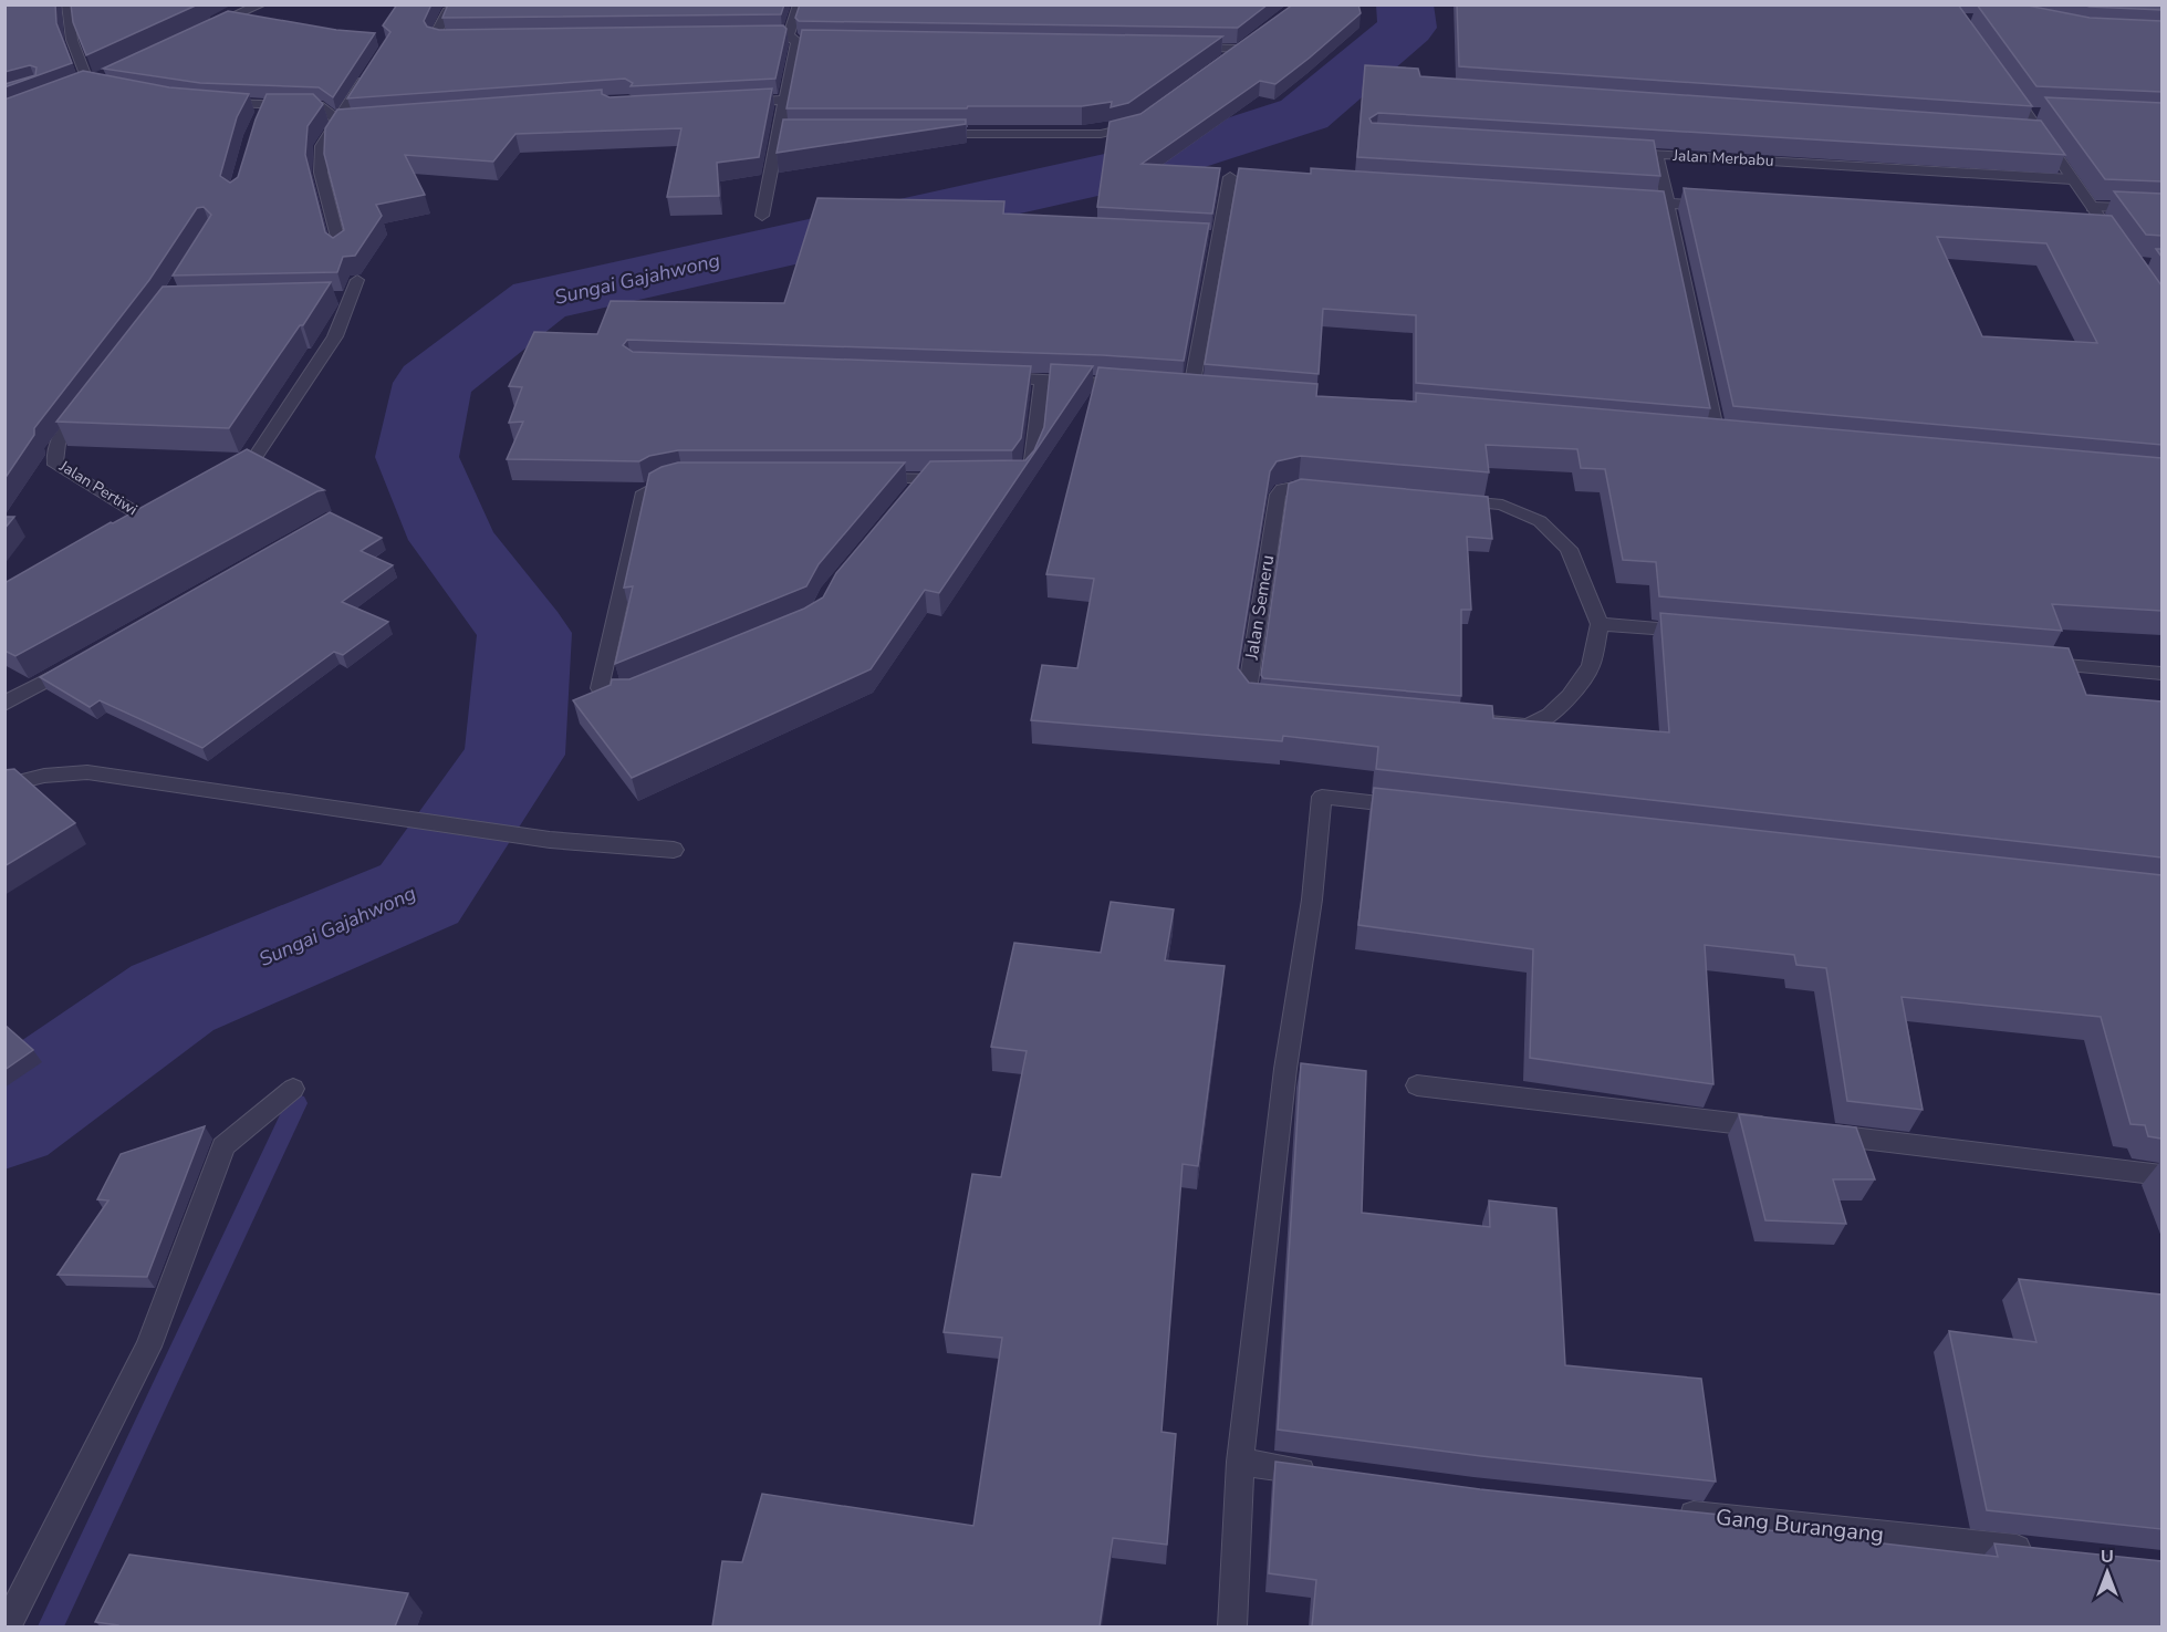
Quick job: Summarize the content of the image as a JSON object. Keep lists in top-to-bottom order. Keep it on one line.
{"streets":{"street":["Jalan Merbabu","Jalan Pertiwi","Jalan Semeru","Gang Burangang"]},"water":["Sungai Gajahwong"],"north":"top"}
